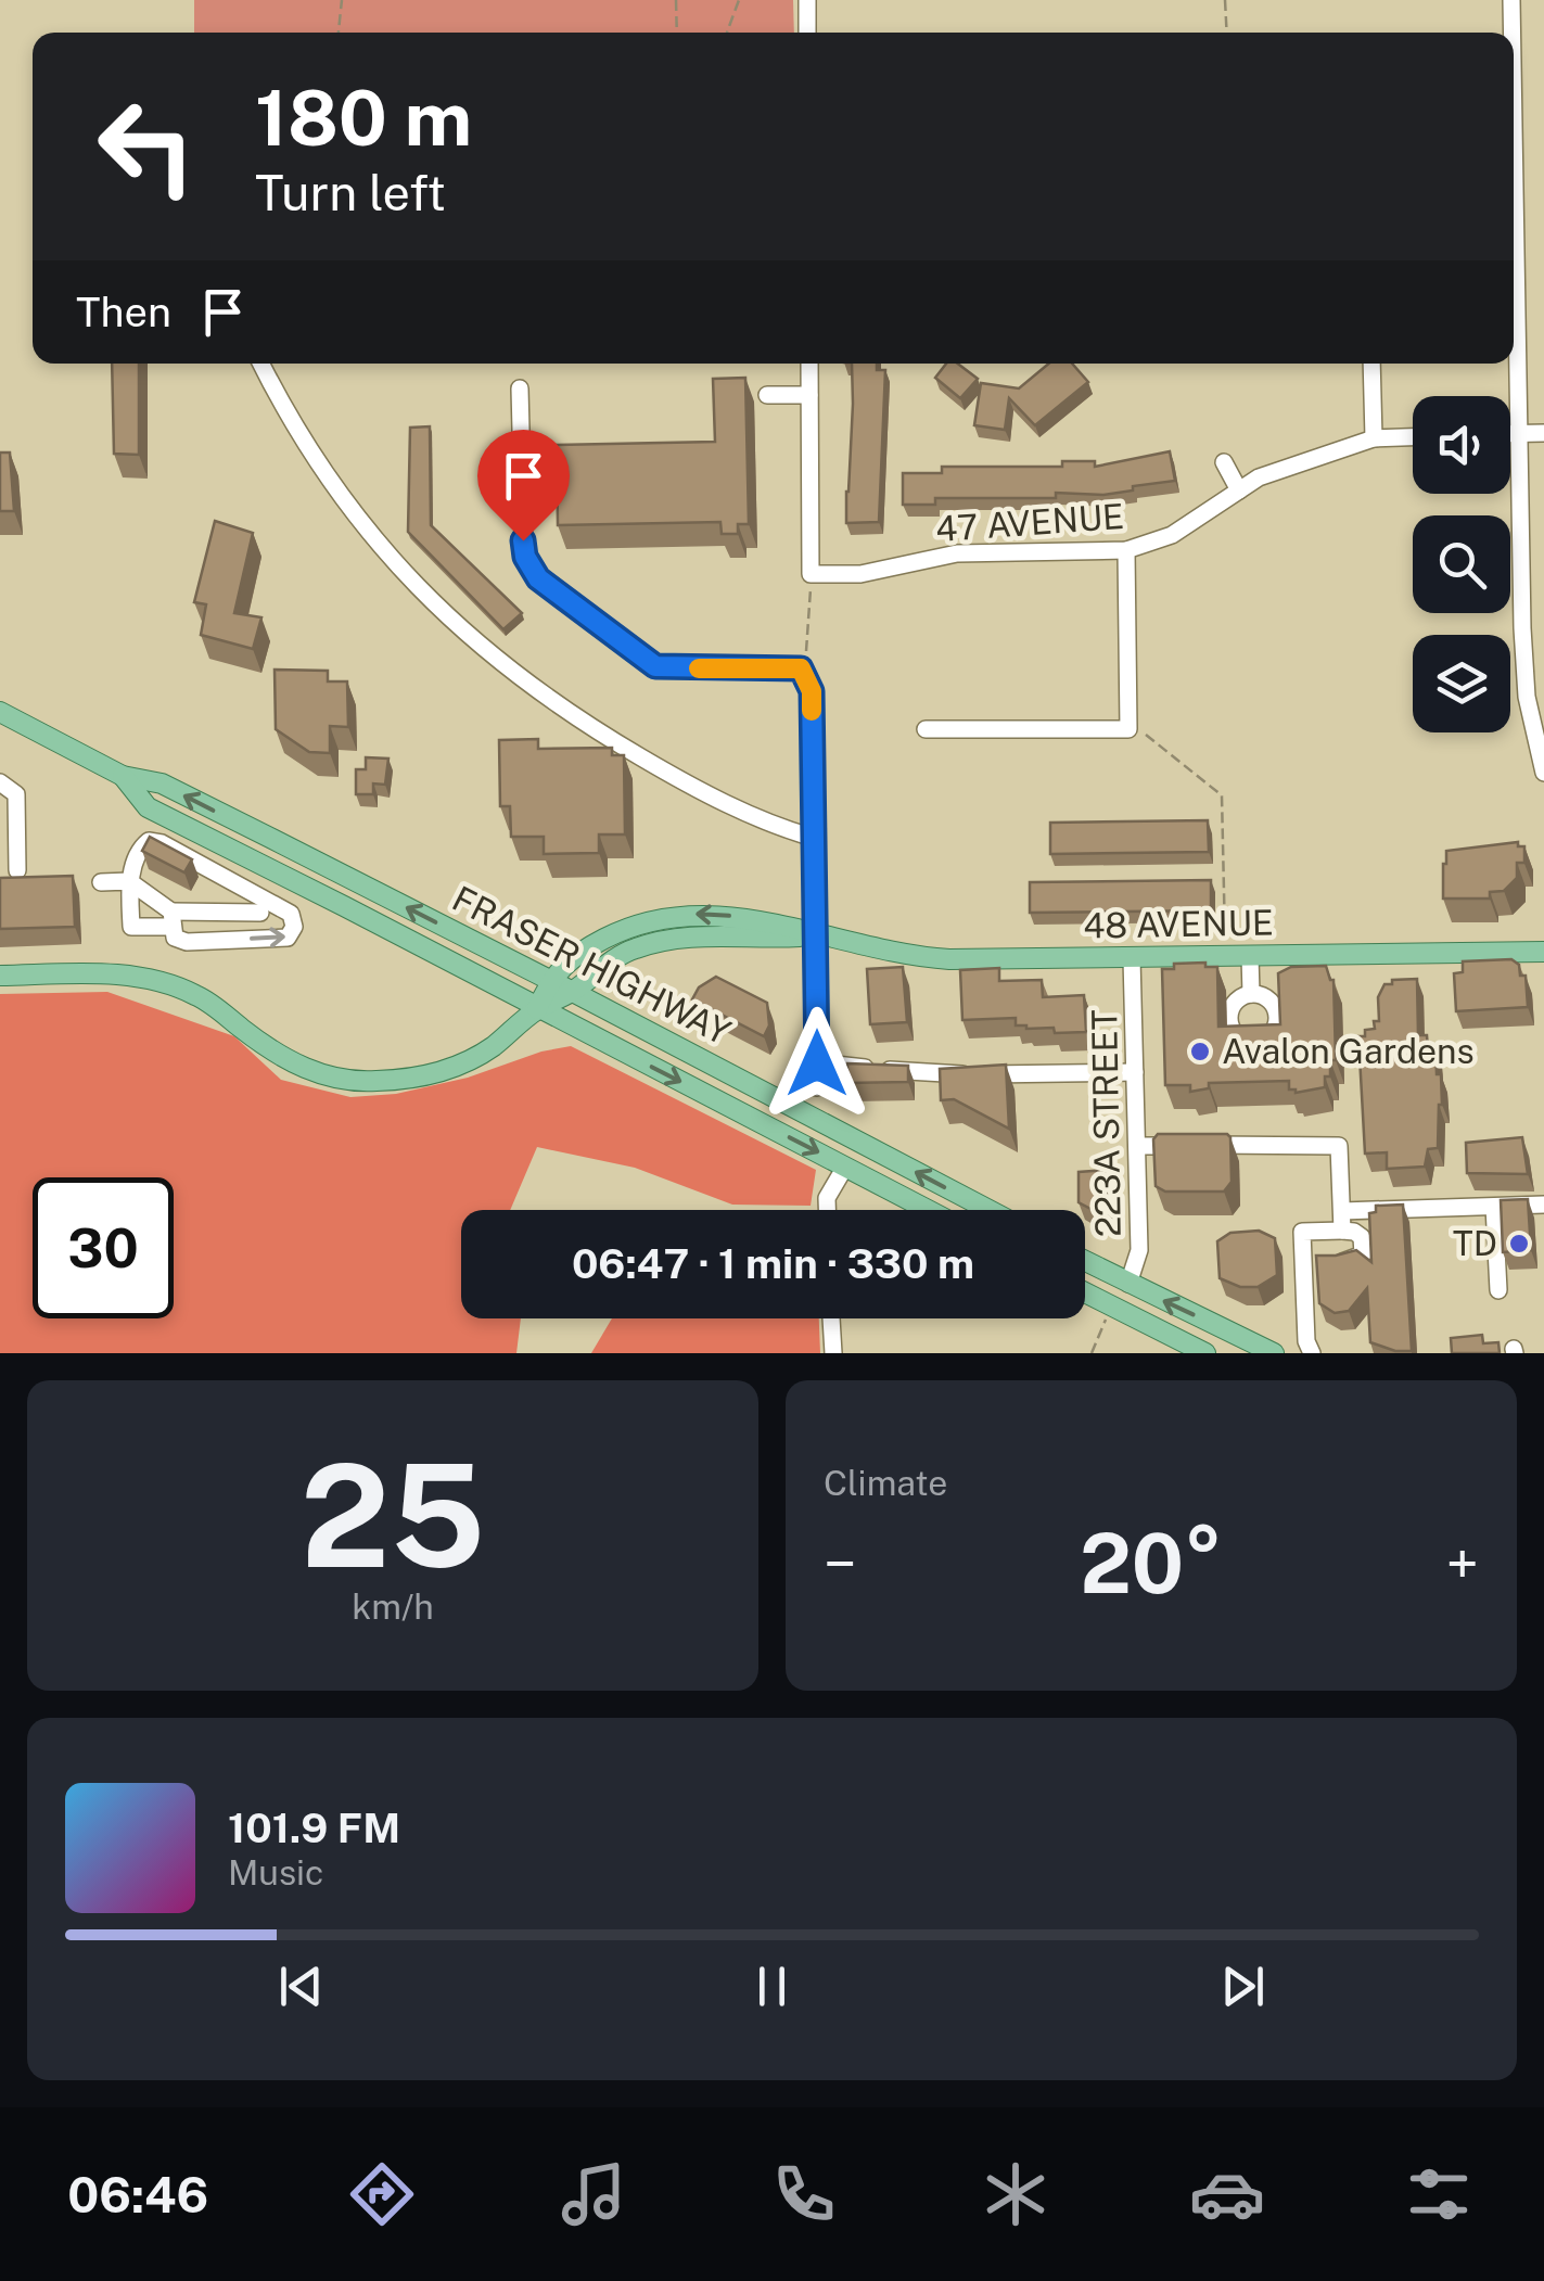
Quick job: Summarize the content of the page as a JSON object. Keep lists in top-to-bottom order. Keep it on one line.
{"streets":{"main road":["48 AVENUE","FRASER HIGHWAY"],"street":["47 AVENUE","223A STREET"]},"crossings":[["48 AVENUE","FRASER HIGHWAY"],["48 AVENUE","223A STREET"]],"places":["Avalon Gardens","TD"],"page":{"turn":["180 m","Turn left"],"then":"Then","limit":"30","trip":"06:47 · 1 min · 330 m","tile":[["25","km/h"],"Climate"],"heat":["−","20°","+"],"song":["101.9 FM","Music"],"tabs":"06:46"}}
